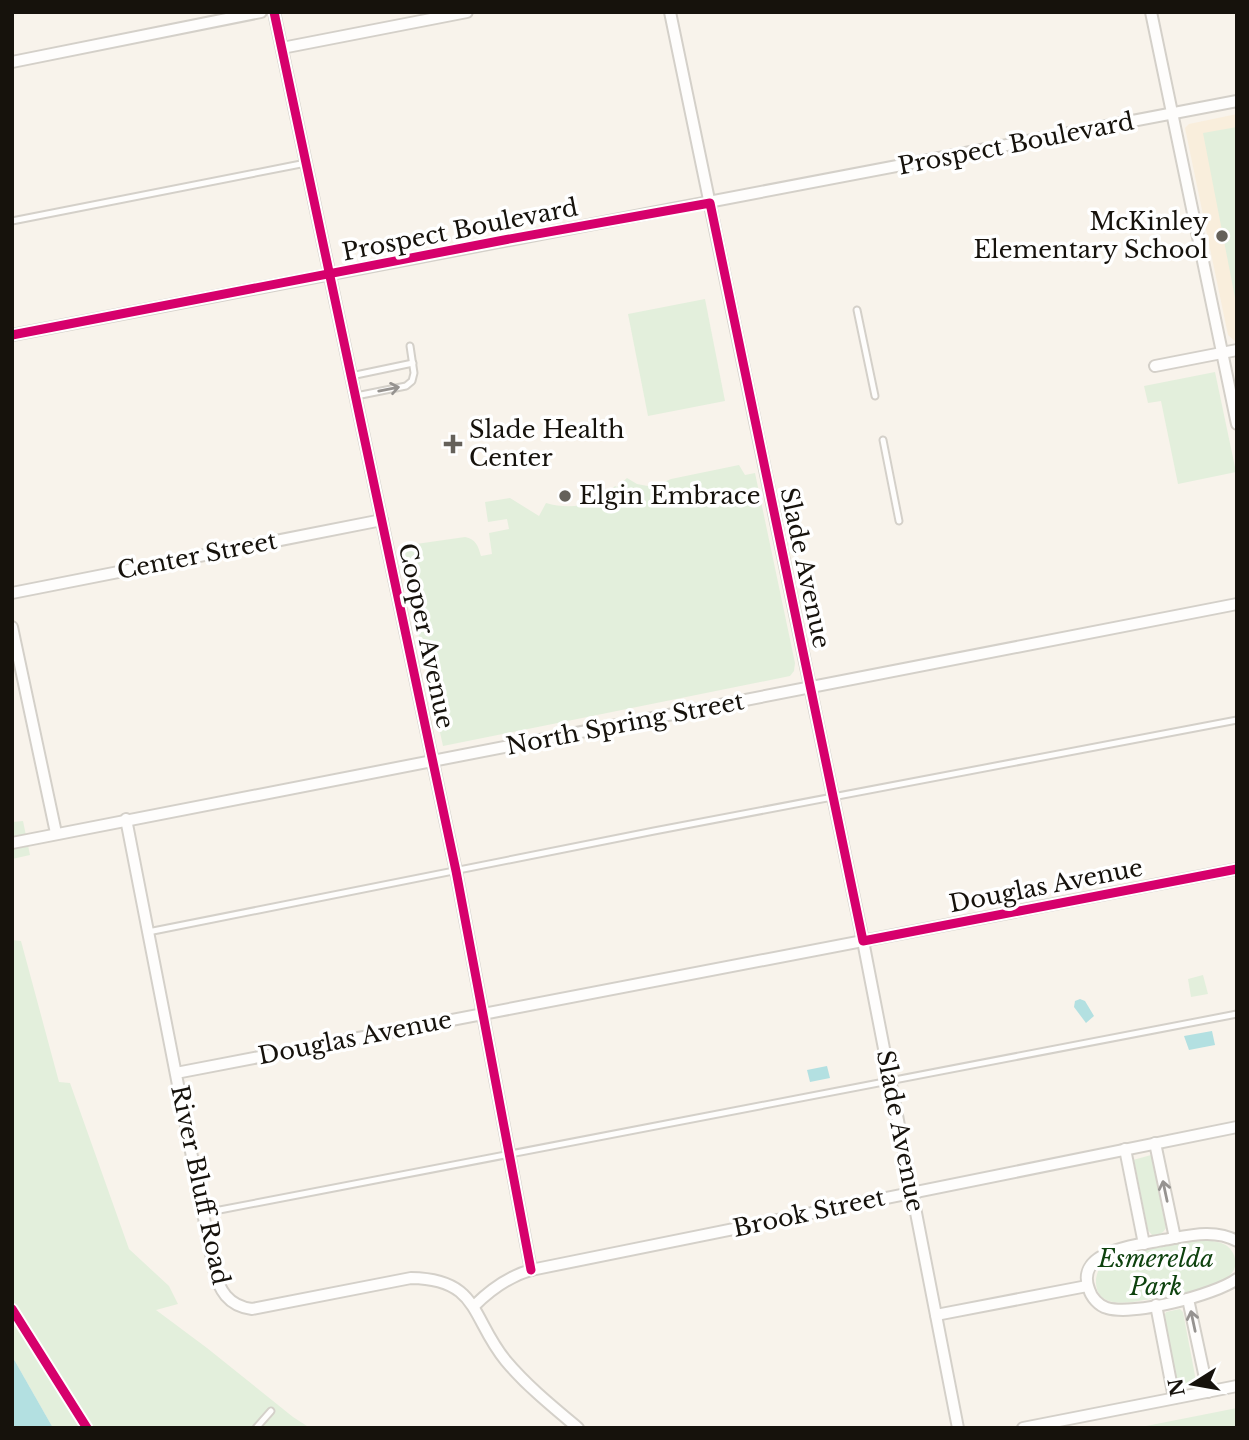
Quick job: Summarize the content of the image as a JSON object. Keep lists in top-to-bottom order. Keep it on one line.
{"streets":{"street":["Prospect Boulevard","Center Street","Slade Avenue","Cooper Avenue","North Spring Street","Douglas Avenue","River Bluff Road","Brook Street"]},"crossings":[["Prospect Boulevard","Slade Avenue"],["Prospect Boulevard","Cooper Avenue"],["Center Street","Cooper Avenue"],["Slade Avenue","North Spring Street"],["Slade Avenue","Douglas Avenue"],["Slade Avenue","Brook Street"],["Cooper Avenue","North Spring Street"],["Cooper Avenue","Douglas Avenue"],["Cooper Avenue","Brook Street"],["North Spring Street","River Bluff Road"],["Douglas Avenue","River Bluff Road"],["River Bluff Road","Brook Street"]],"parks":["Esmerelda Park"],"places":{"other":["McKinley Elementary School","Elgin Embrace"],"health":["Slade Health Center"]},"north":"left"}
